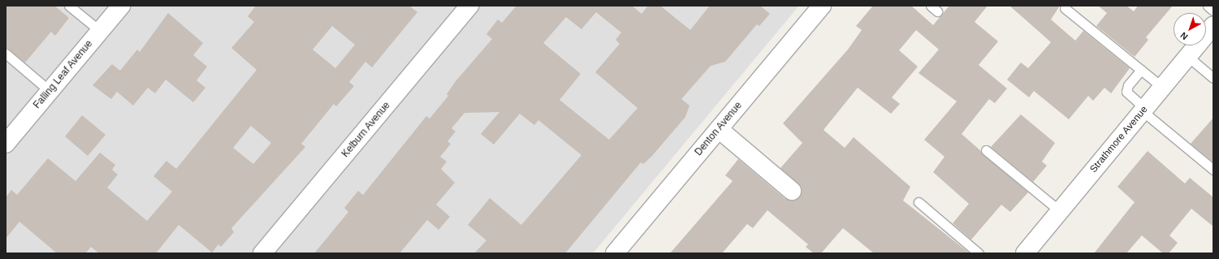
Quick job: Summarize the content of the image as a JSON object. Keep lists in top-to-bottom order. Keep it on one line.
{"streets":{"street":["Falling Leaf Avenue","Denton Avenue","Kelburn Avenue","Strathmore Avenue"]},"north":"bottom left"}
